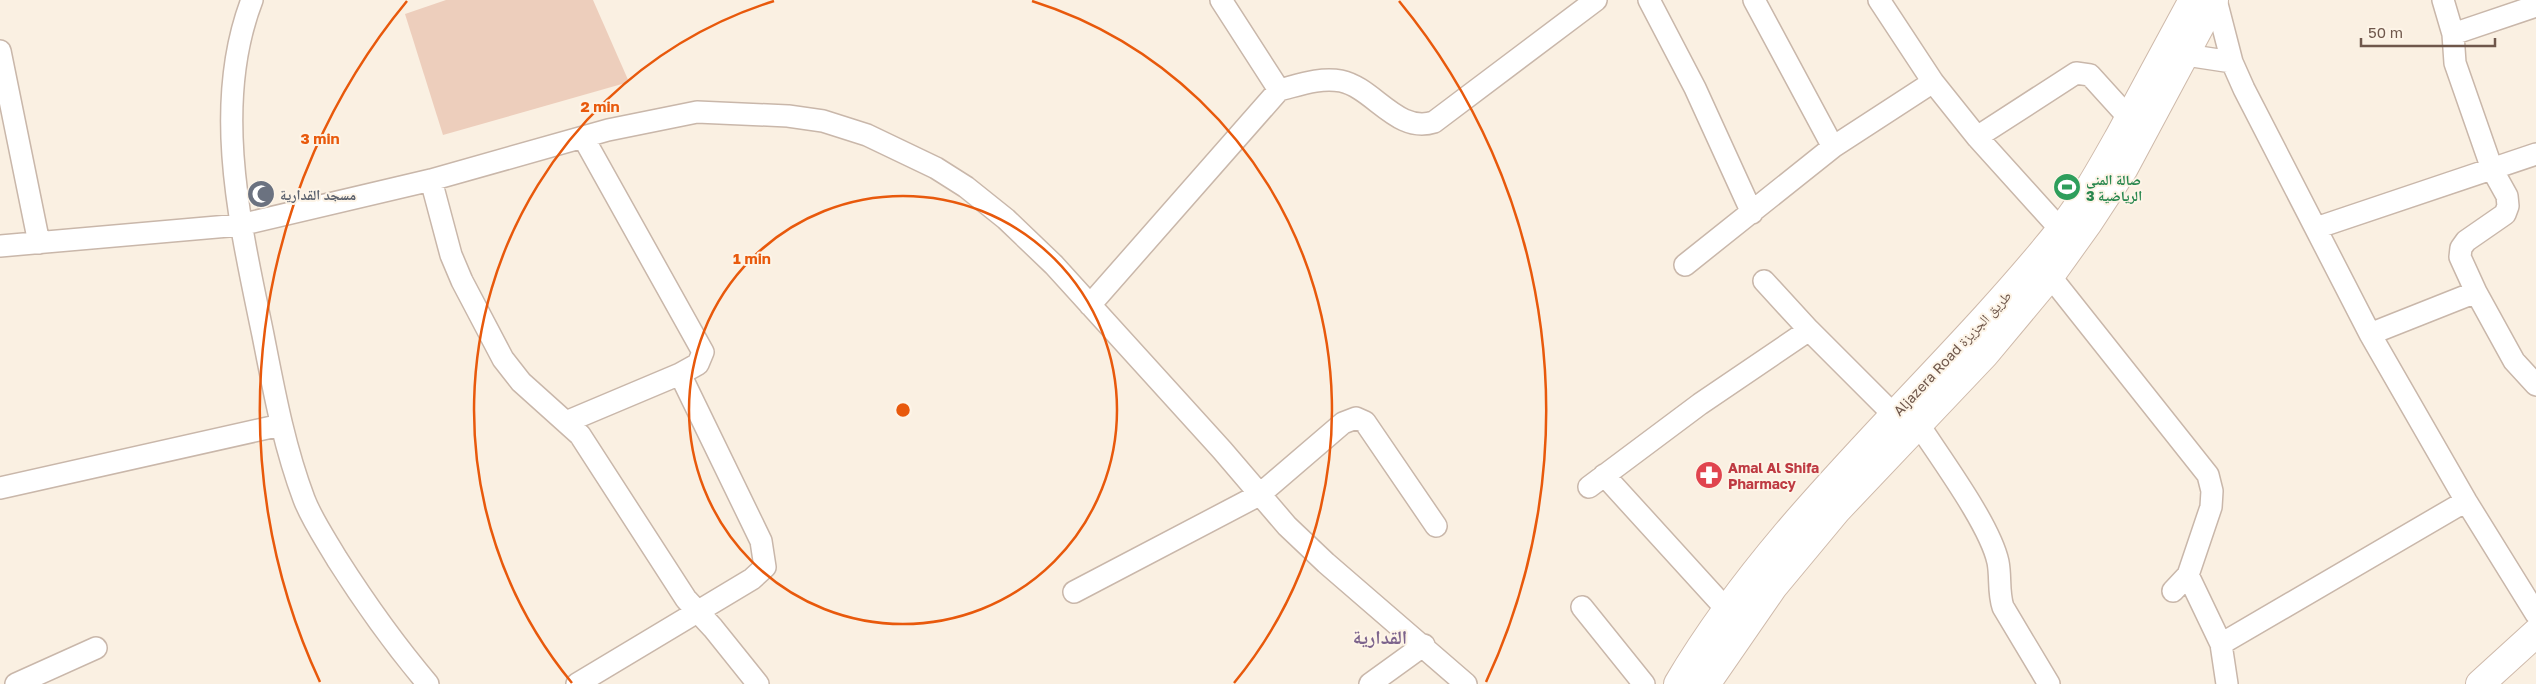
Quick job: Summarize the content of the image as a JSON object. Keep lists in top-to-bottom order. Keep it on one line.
{"streets":{"main road":["Aljazera Road طريق الجزيزة"]},"districts":["القدارية"],"places":{"sports":["صالة المنى الرياضية 3"],"mosque":["مسجد القدارية"],"pharmacy":["Amal Al Shifa Pharmacy"]},"scale_bar":"50 m","rings":["2 min","3 min","1 min"]}
